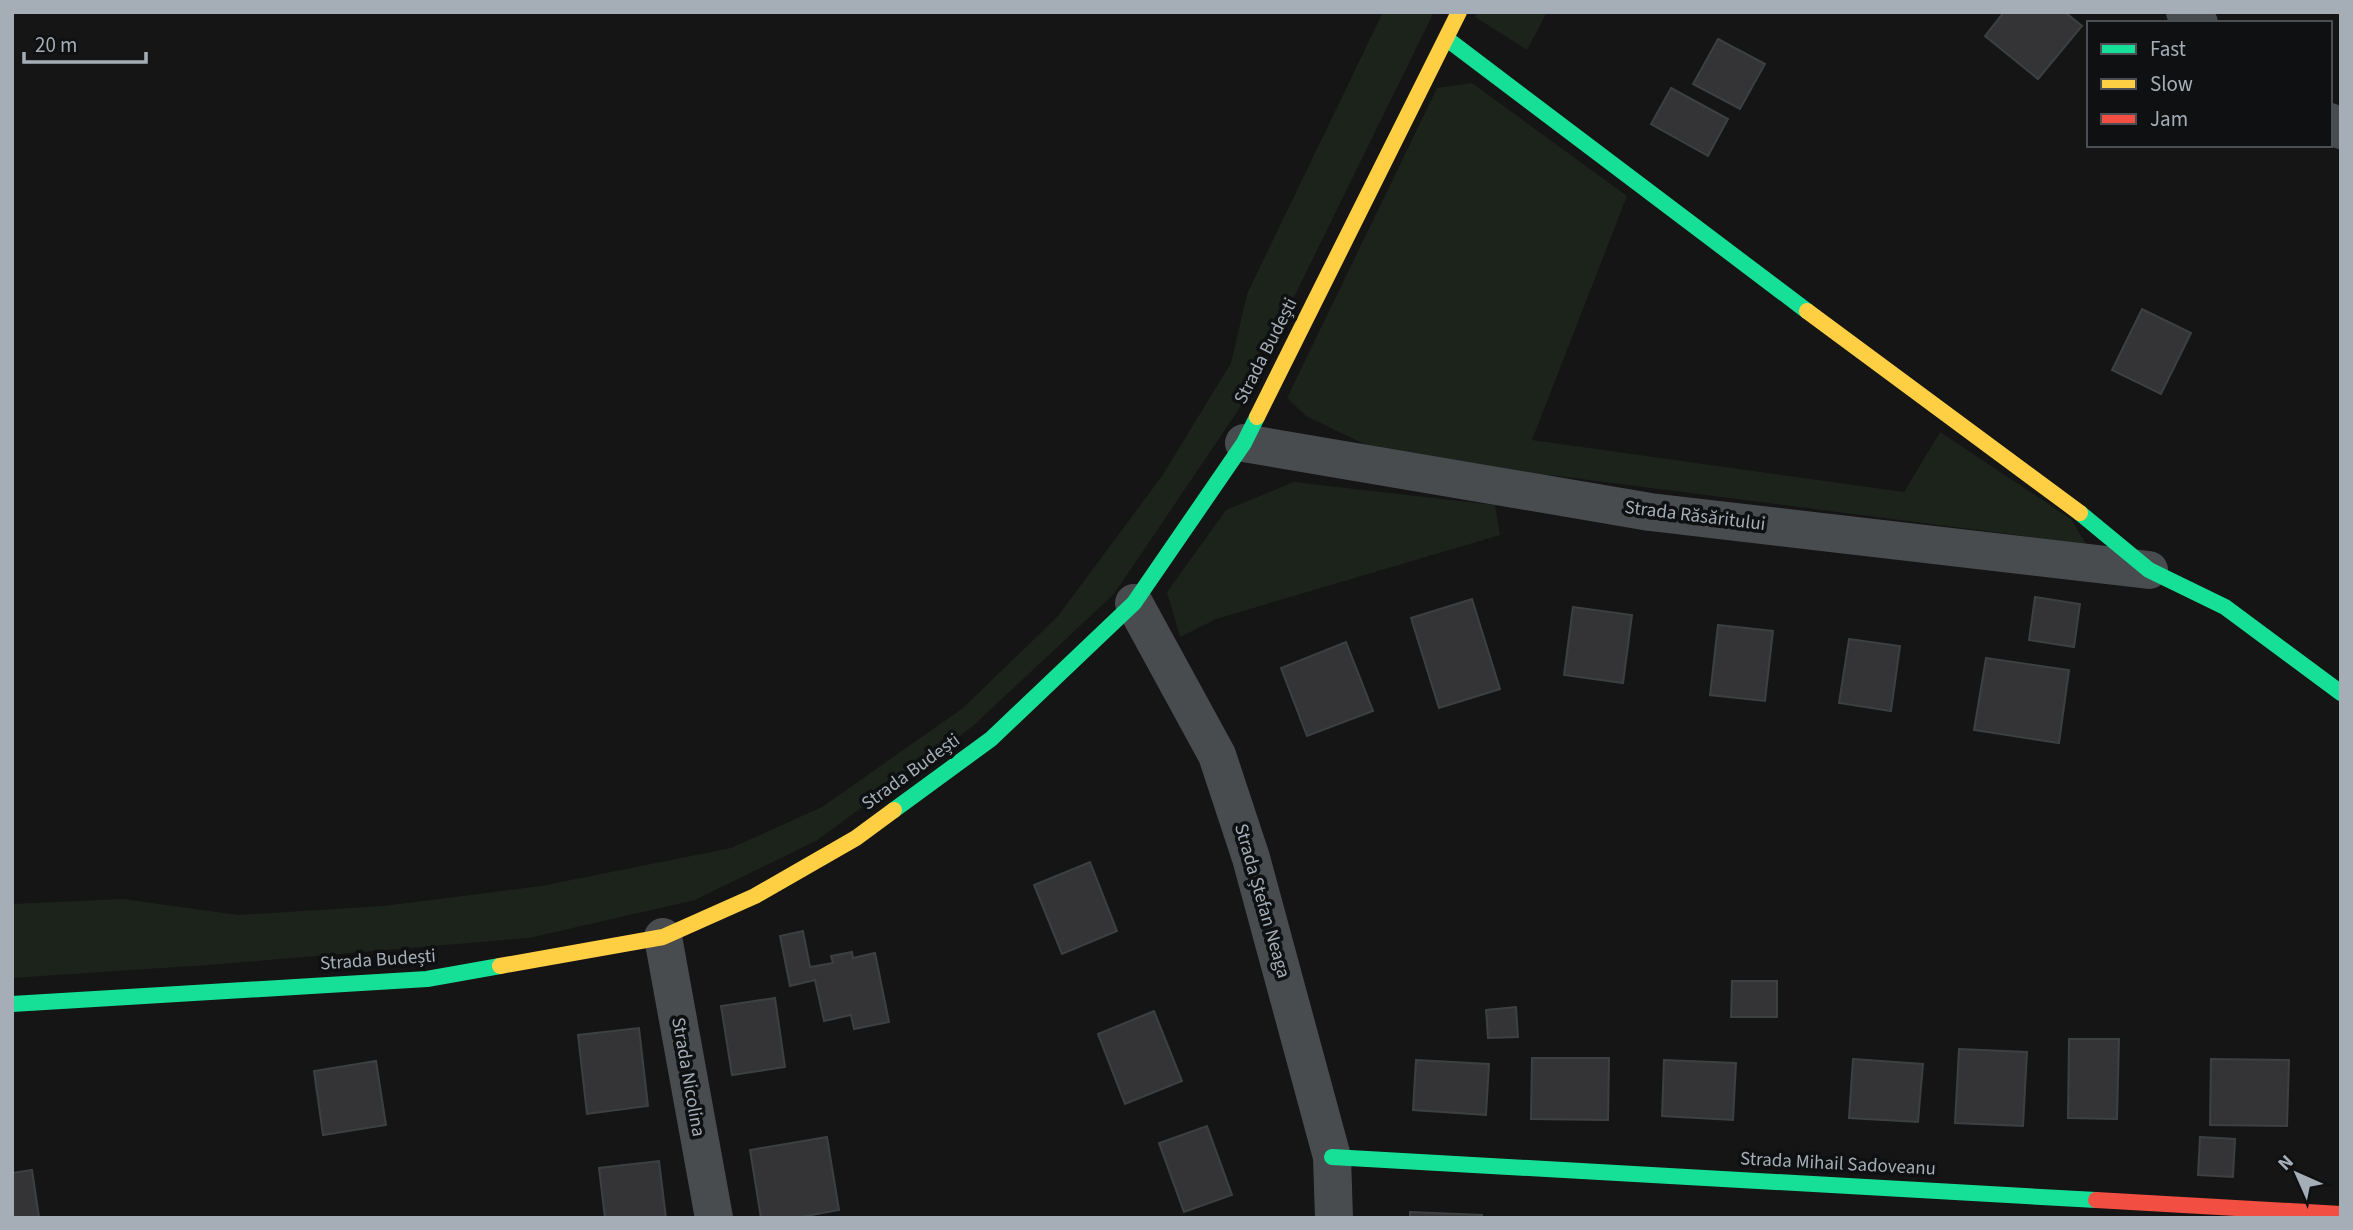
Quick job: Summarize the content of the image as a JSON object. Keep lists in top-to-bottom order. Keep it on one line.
{"streets":{"street":["Strada Budești","Strada Răsăritului","Strada Ștefan Neaga","Strada Nicolina","Strada Mihail Sadoveanu"]},"crossings":[["Strada Budești","Strada Răsăritului"],["Strada Budești","Strada Ștefan Neaga"],["Strada Budești","Strada Nicolina"],["Strada Ștefan Neaga","Strada Mihail Sadoveanu"]],"legend":["Fast","Slow","Jam"],"scale_bar":"20 m","north":"top left"}
